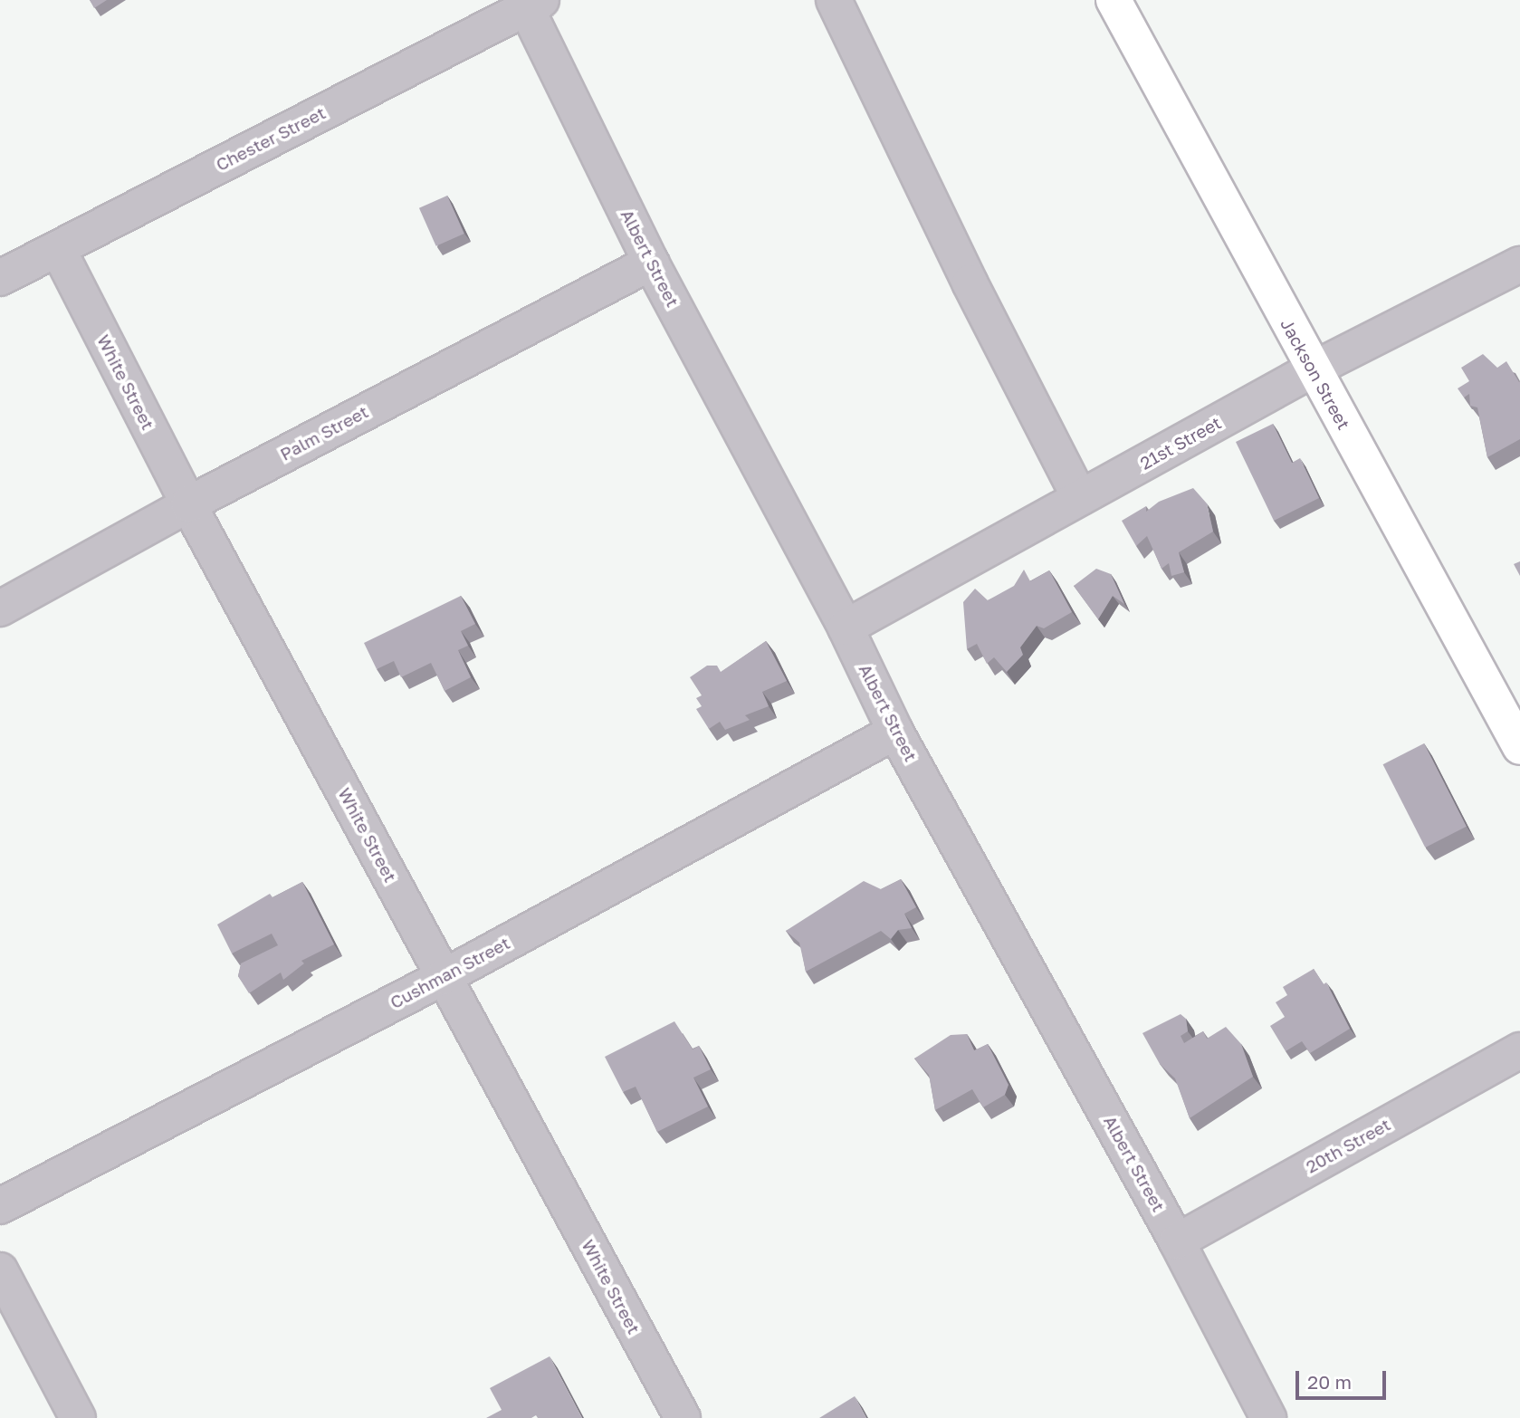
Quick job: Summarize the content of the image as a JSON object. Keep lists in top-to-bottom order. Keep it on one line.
{"streets":{"main road":["Jackson Street"],"street":["Chester Street","Albert Street","White Street","Palm Street","21st Street","Cushman Street","20th Street"]},"crossings":[["Chester Street","Albert Street"],["Chester Street","White Street"],["Albert Street","Palm Street"],["Albert Street","21st Street"],["Albert Street","Cushman Street"],["Albert Street","20th Street"],["Jackson Street","21st Street"],["White Street","Palm Street"],["White Street","Cushman Street"]],"scale_bar":"20 m"}
